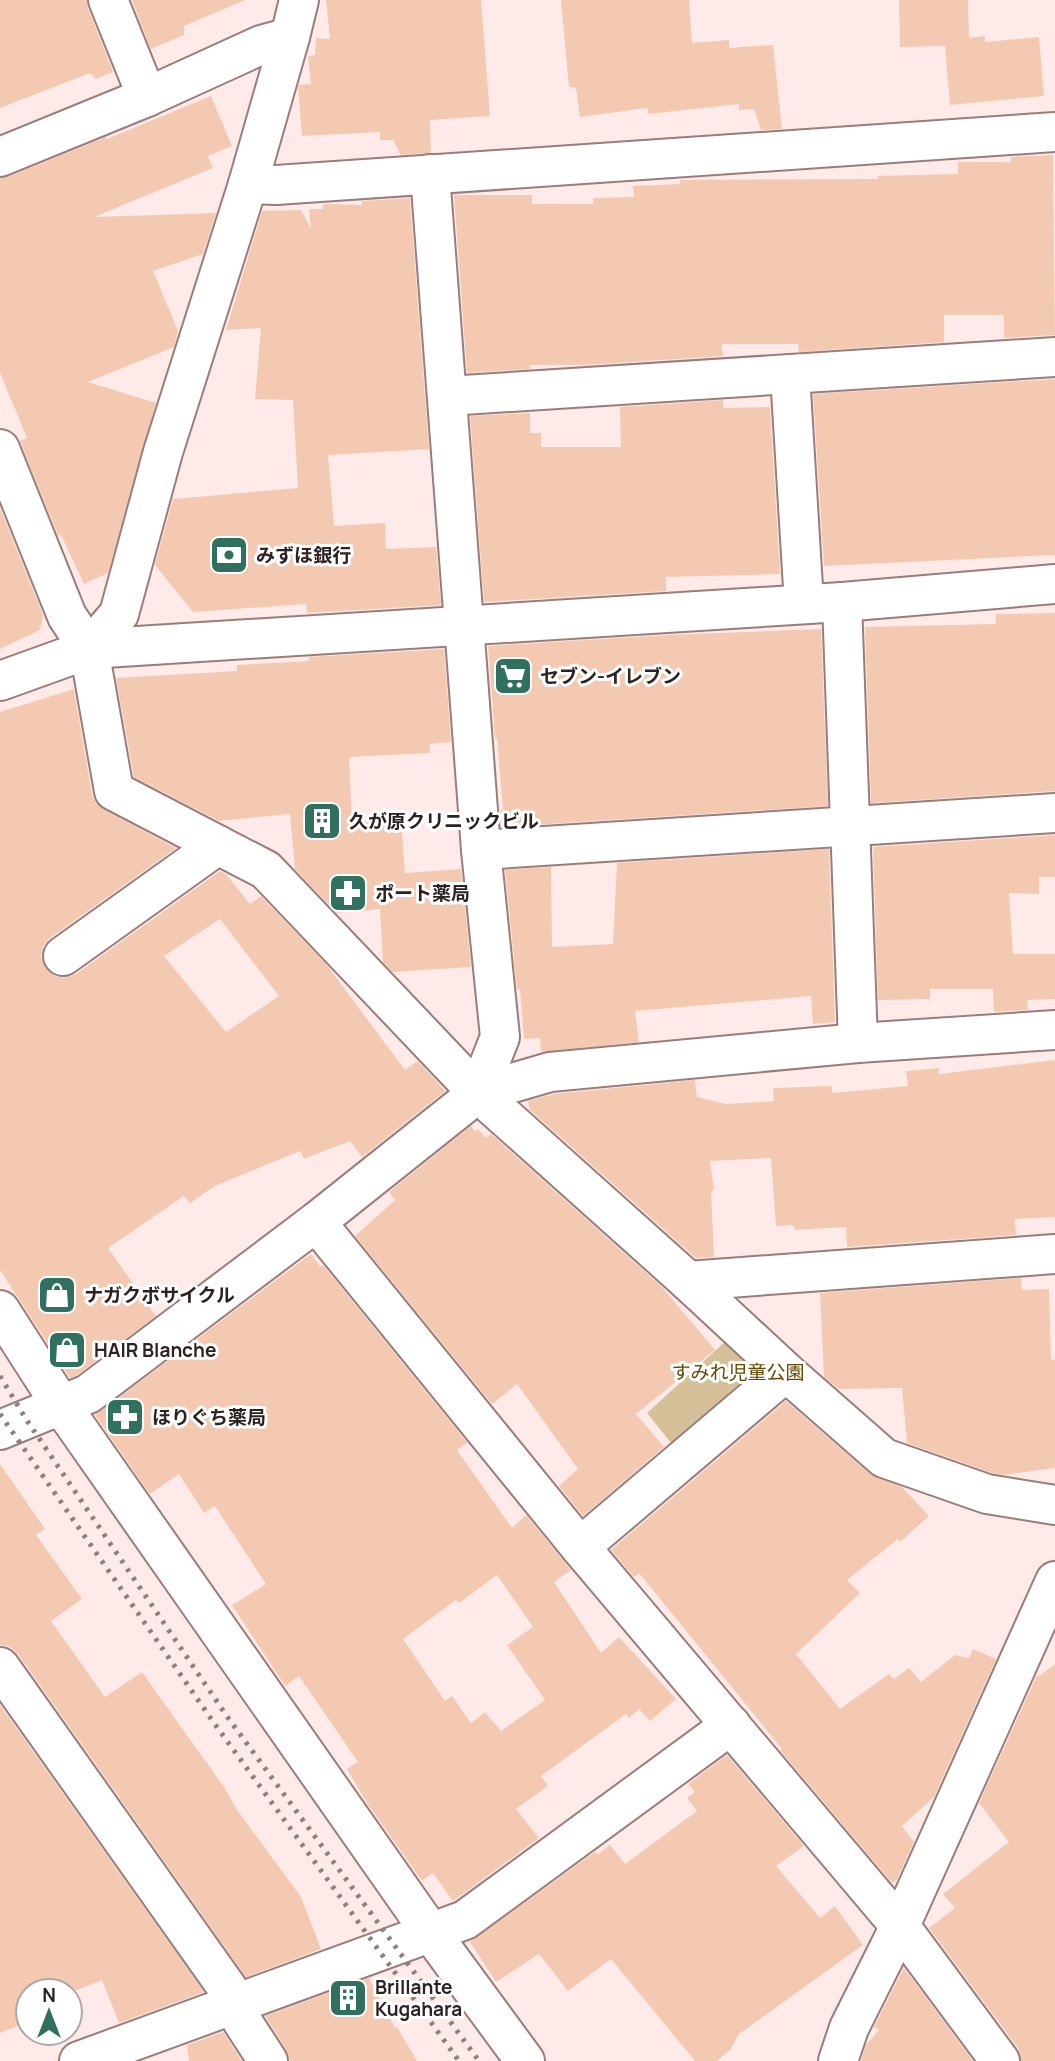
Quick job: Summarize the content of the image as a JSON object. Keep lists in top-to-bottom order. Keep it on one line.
{"parks":["すみれ児童公園"],"places":{"bank":["みずほ銀行"],"supermarket":["セブン-イレブン"],"building":["久が原クリニックビル","Brillante Kugahara"],"pharmacy":["ポート薬局","ほりぐち薬局"],"shop":["ナガクボサイクル","HAIR Blanche"]},"north":"top"}
